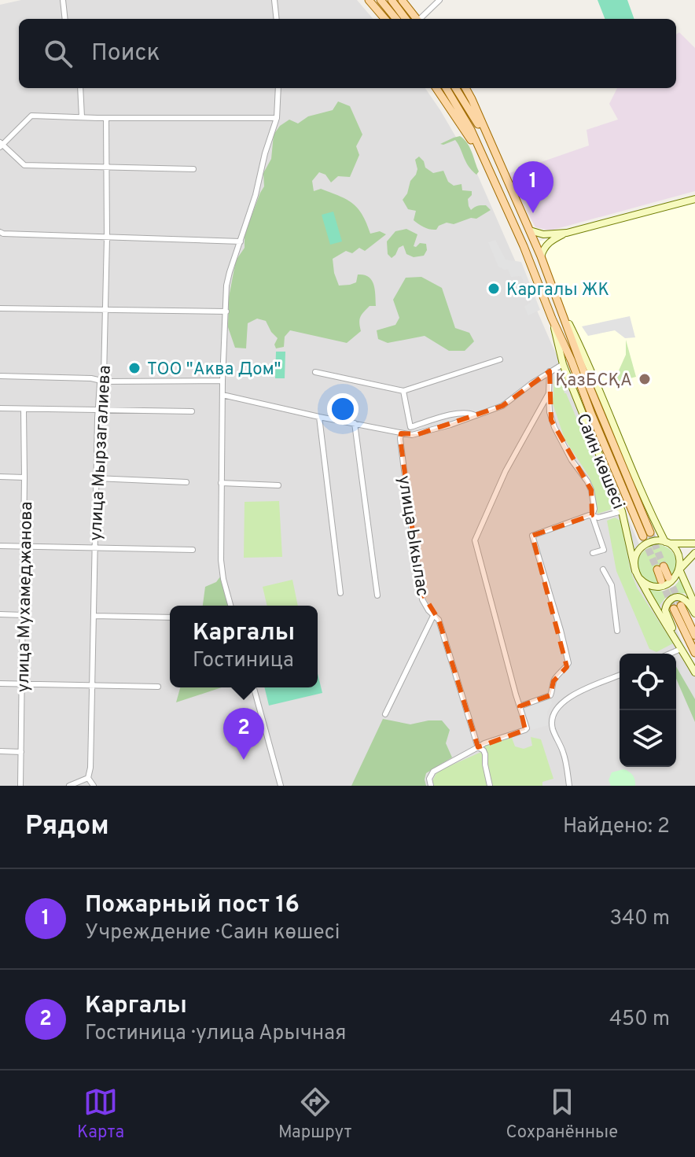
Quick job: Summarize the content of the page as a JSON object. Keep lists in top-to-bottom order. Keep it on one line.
{"streets":{"main road":["Саин көшесі"],"street":["улица Мырзагалиева","улица Ыкылас","улица Мухамеджанова"]},"places":["Каргалы ЖК","ТОО \"Аква Дом\"","ҚазБСҚА"],"page":{"search":"Поиск","pins":["1","2"],"popup":["Каргалы","Гостиница"],"heading":["Рядом","Найдено: 2"],"list":[{"mark":"1","name":"Пожарный пост 16","note":"Учреждение · Саин көшесі","value":"340 m"},{"mark":"2","name":"Каргалы","note":"Гостиница · улица Арычная","value":"450 m"}],"nav":["Карта","Маршрут","Сохранённые"]}}
